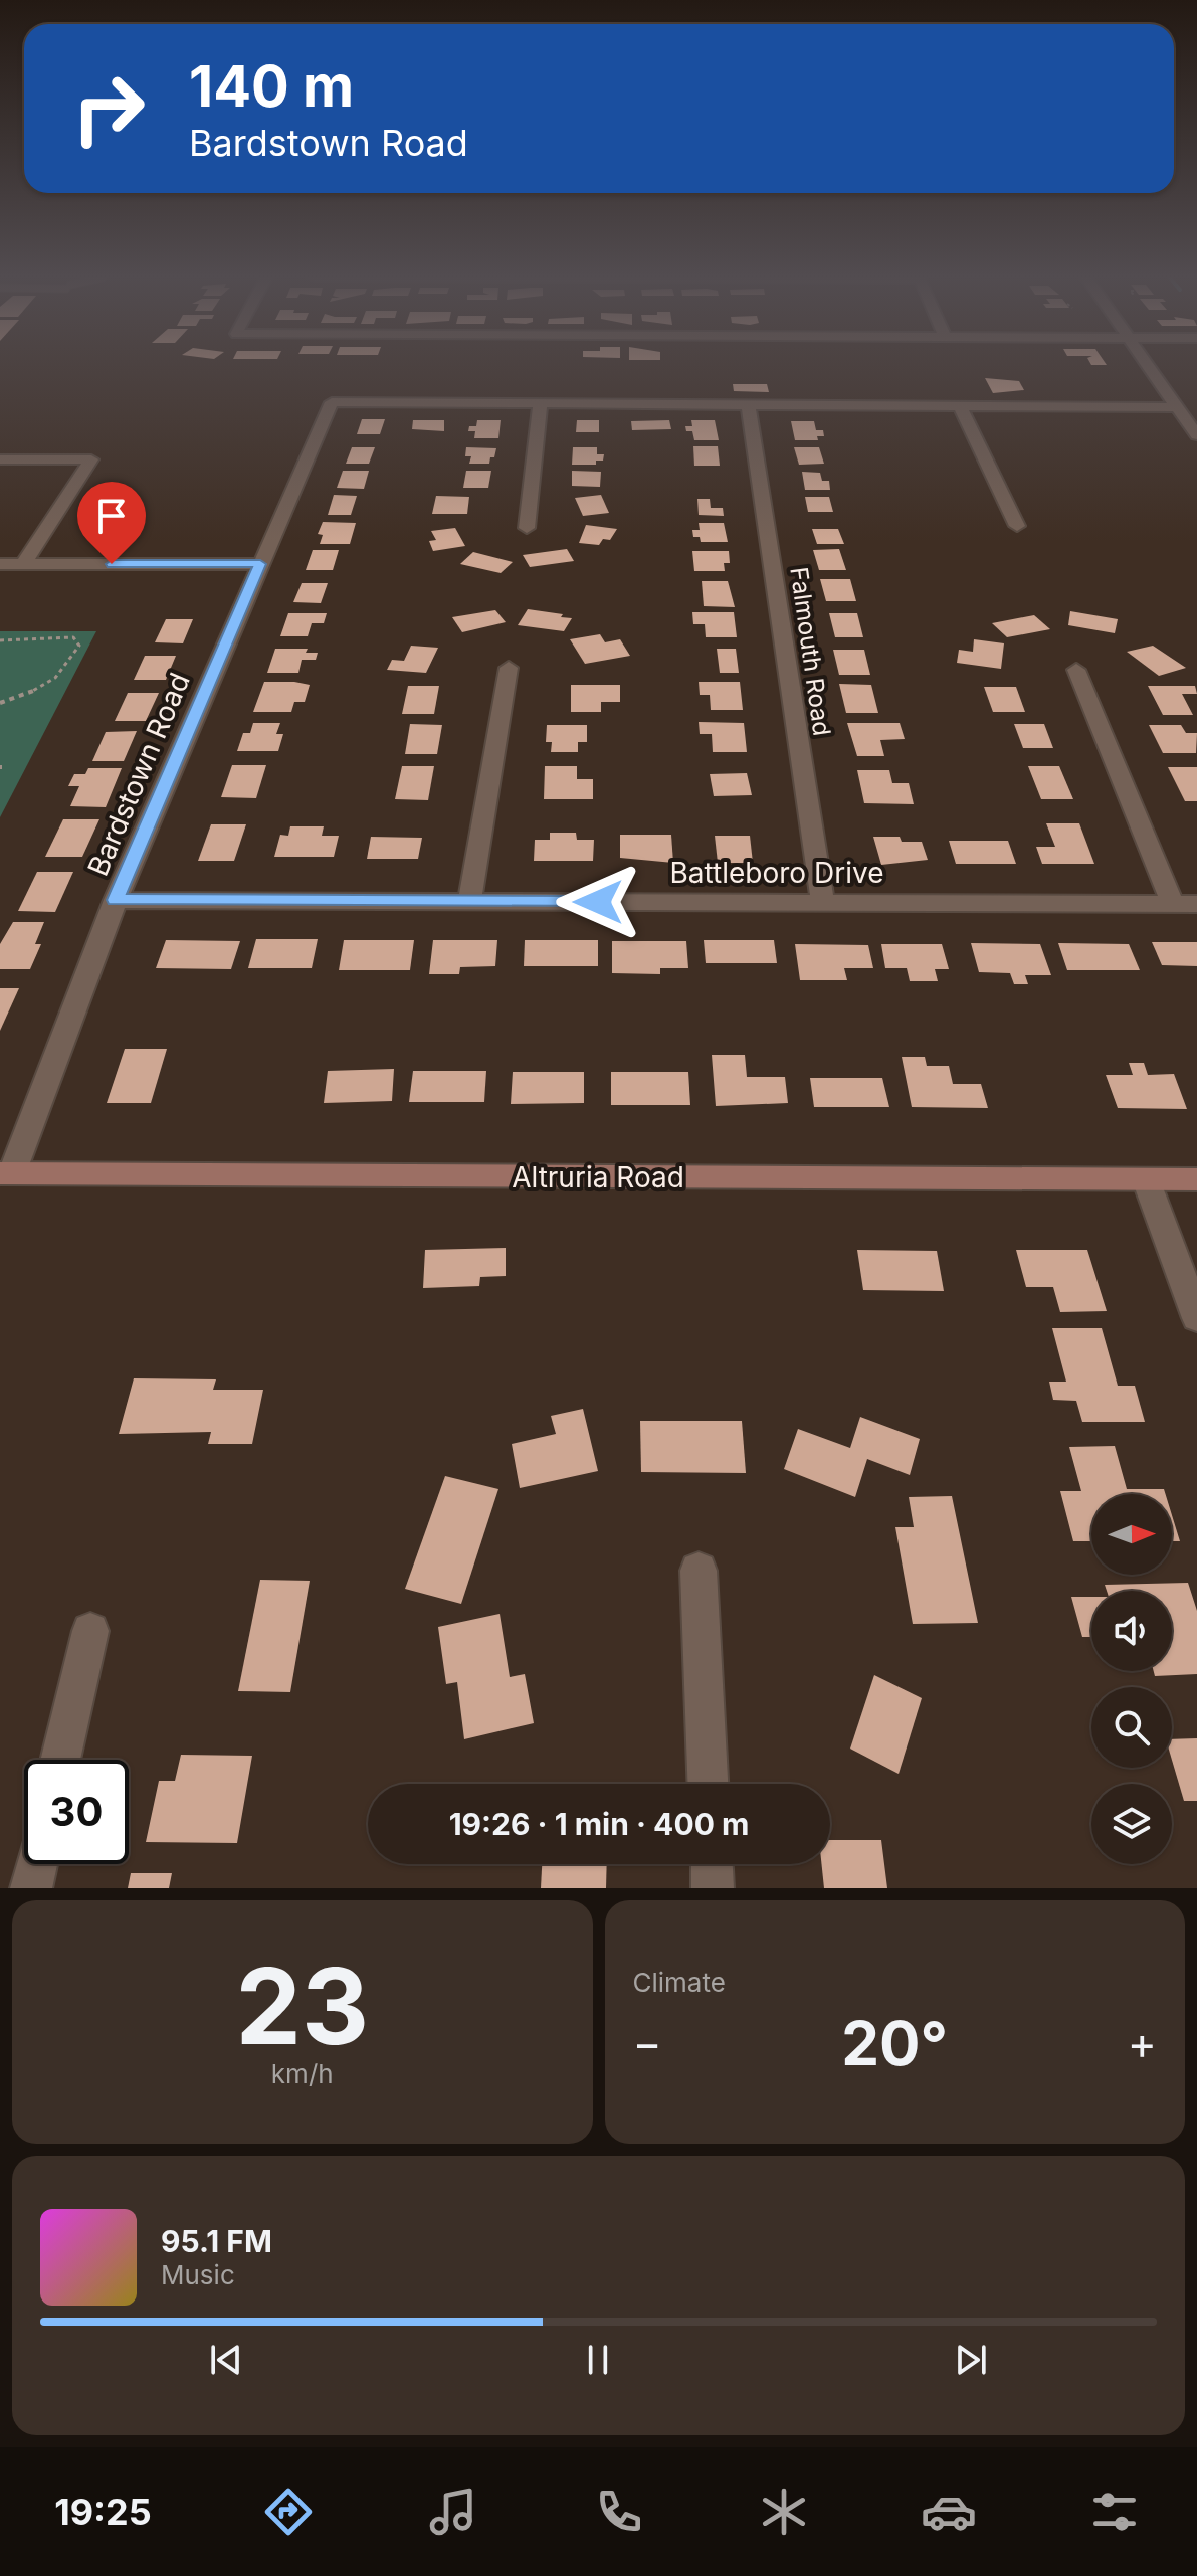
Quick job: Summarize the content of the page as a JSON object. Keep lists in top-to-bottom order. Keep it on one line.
{"streets":{"street":["Falmouth Road","Bardstown Road","Battleboro Drive","Altruria Road"]},"crossings":[["Falmouth Road","Battleboro Drive"],["Bardstown Road","Battleboro Drive"],["Bardstown Road","Altruria Road"]],"north":"right","page":{"turn":["140 m","Bardstown Road"],"limit":"30","trip":"19:26 · 1 min · 400 m","tile":[["23","km/h"],"Climate"],"heat":["−","20°","+"],"song":["95.1 FM","Music"],"tabs":"19:25"}}
